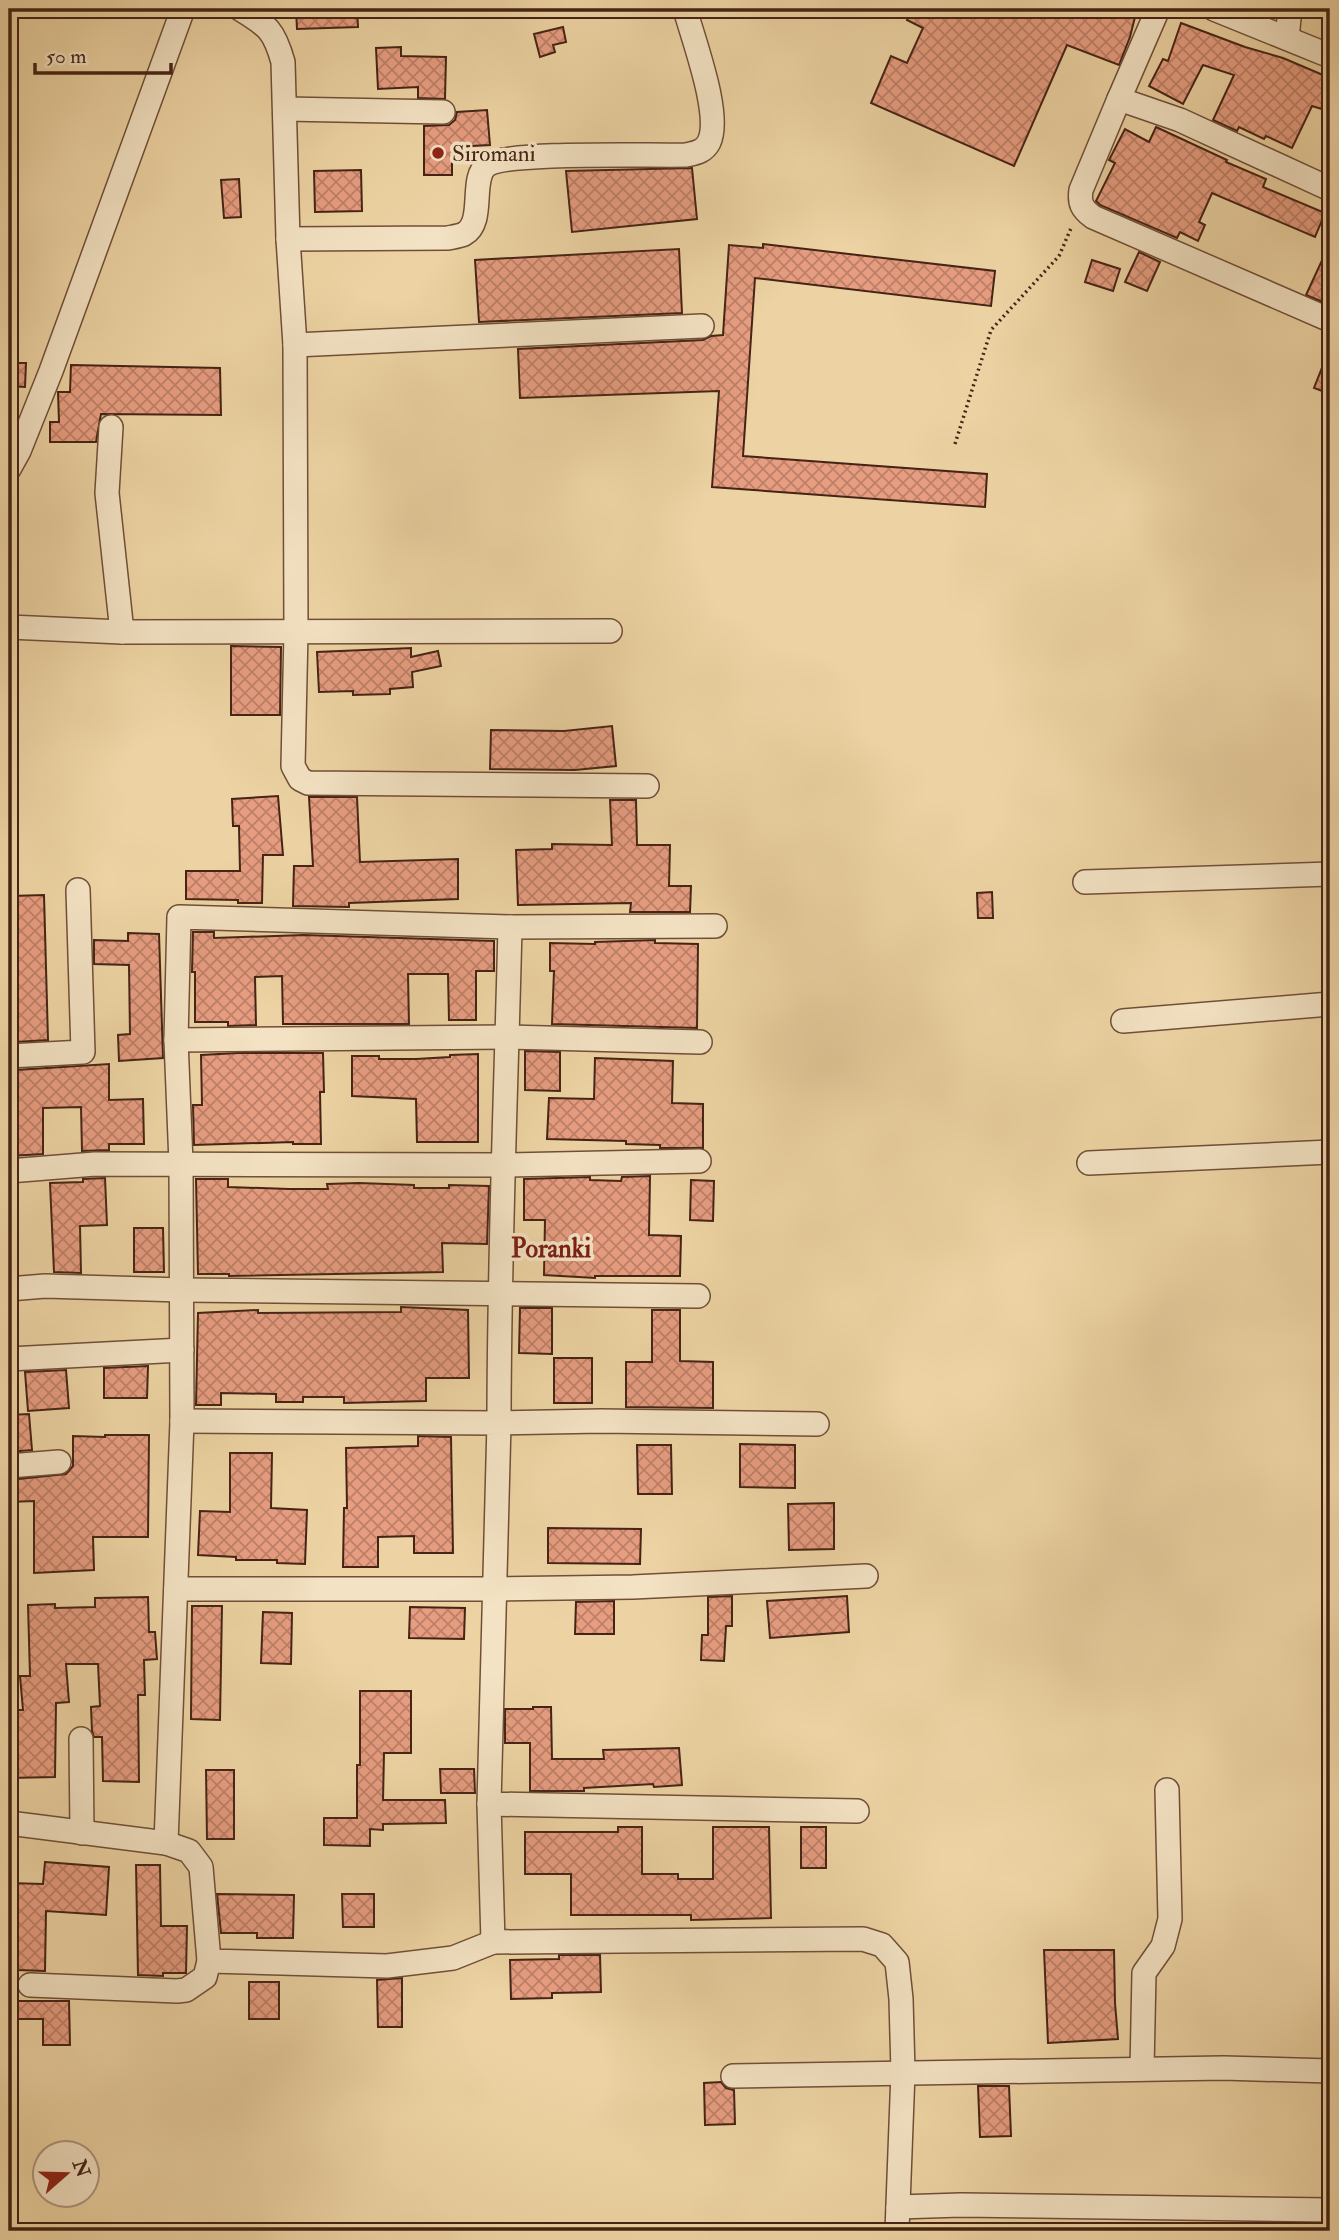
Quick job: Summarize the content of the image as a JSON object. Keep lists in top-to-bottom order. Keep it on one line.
{"districts":["Poranki"],"places":["Siromani"],"scale_bar":"50 m","north":"right"}
